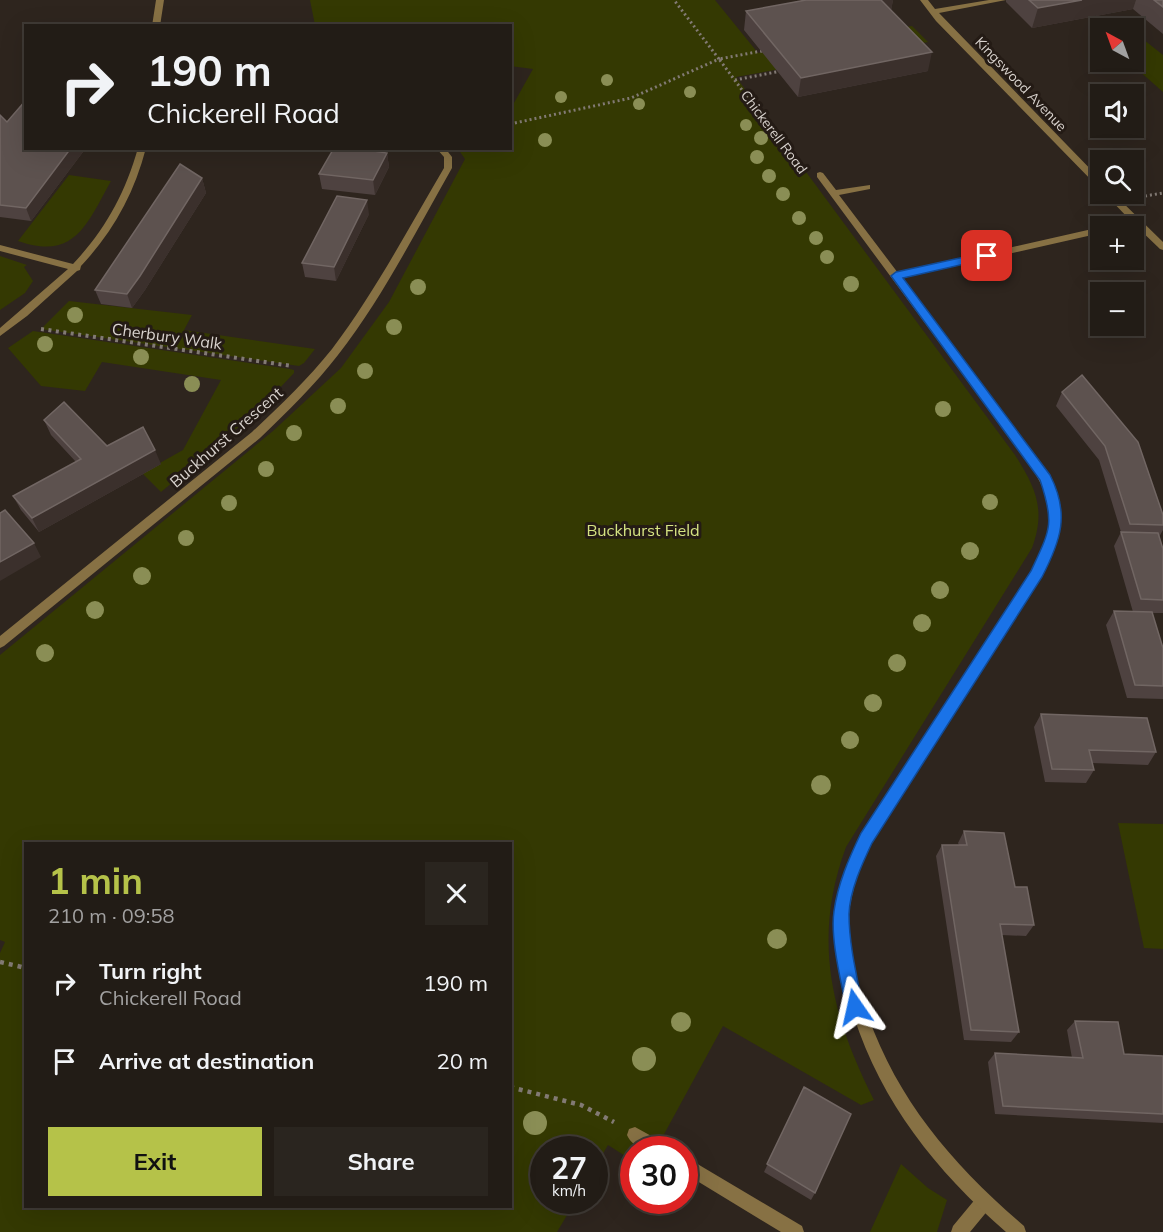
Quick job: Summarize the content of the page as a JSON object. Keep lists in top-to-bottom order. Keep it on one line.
{"streets":{"street":["Kingswood Avenue","Chickerell Road","Buckhurst Crescent"],"path":["Cherbury Walk"]},"crossings":[["Cherbury Walk","Buckhurst Crescent"]],"parks":["Buckhurst Field"],"north":"top left","page":{"map_buttons":["+","−"],"turn":["190 m","Chickerell Road"],"heading":["1 min","210 m · 09:58"],"list":[{"name":"Turn right","note":"Chickerell Road","value":"190 m"},{"name":"Arrive at destination","value":"20 m"}],"buttons":["Exit","Share"],"speed":"27 km/h","limit":"30"}}
